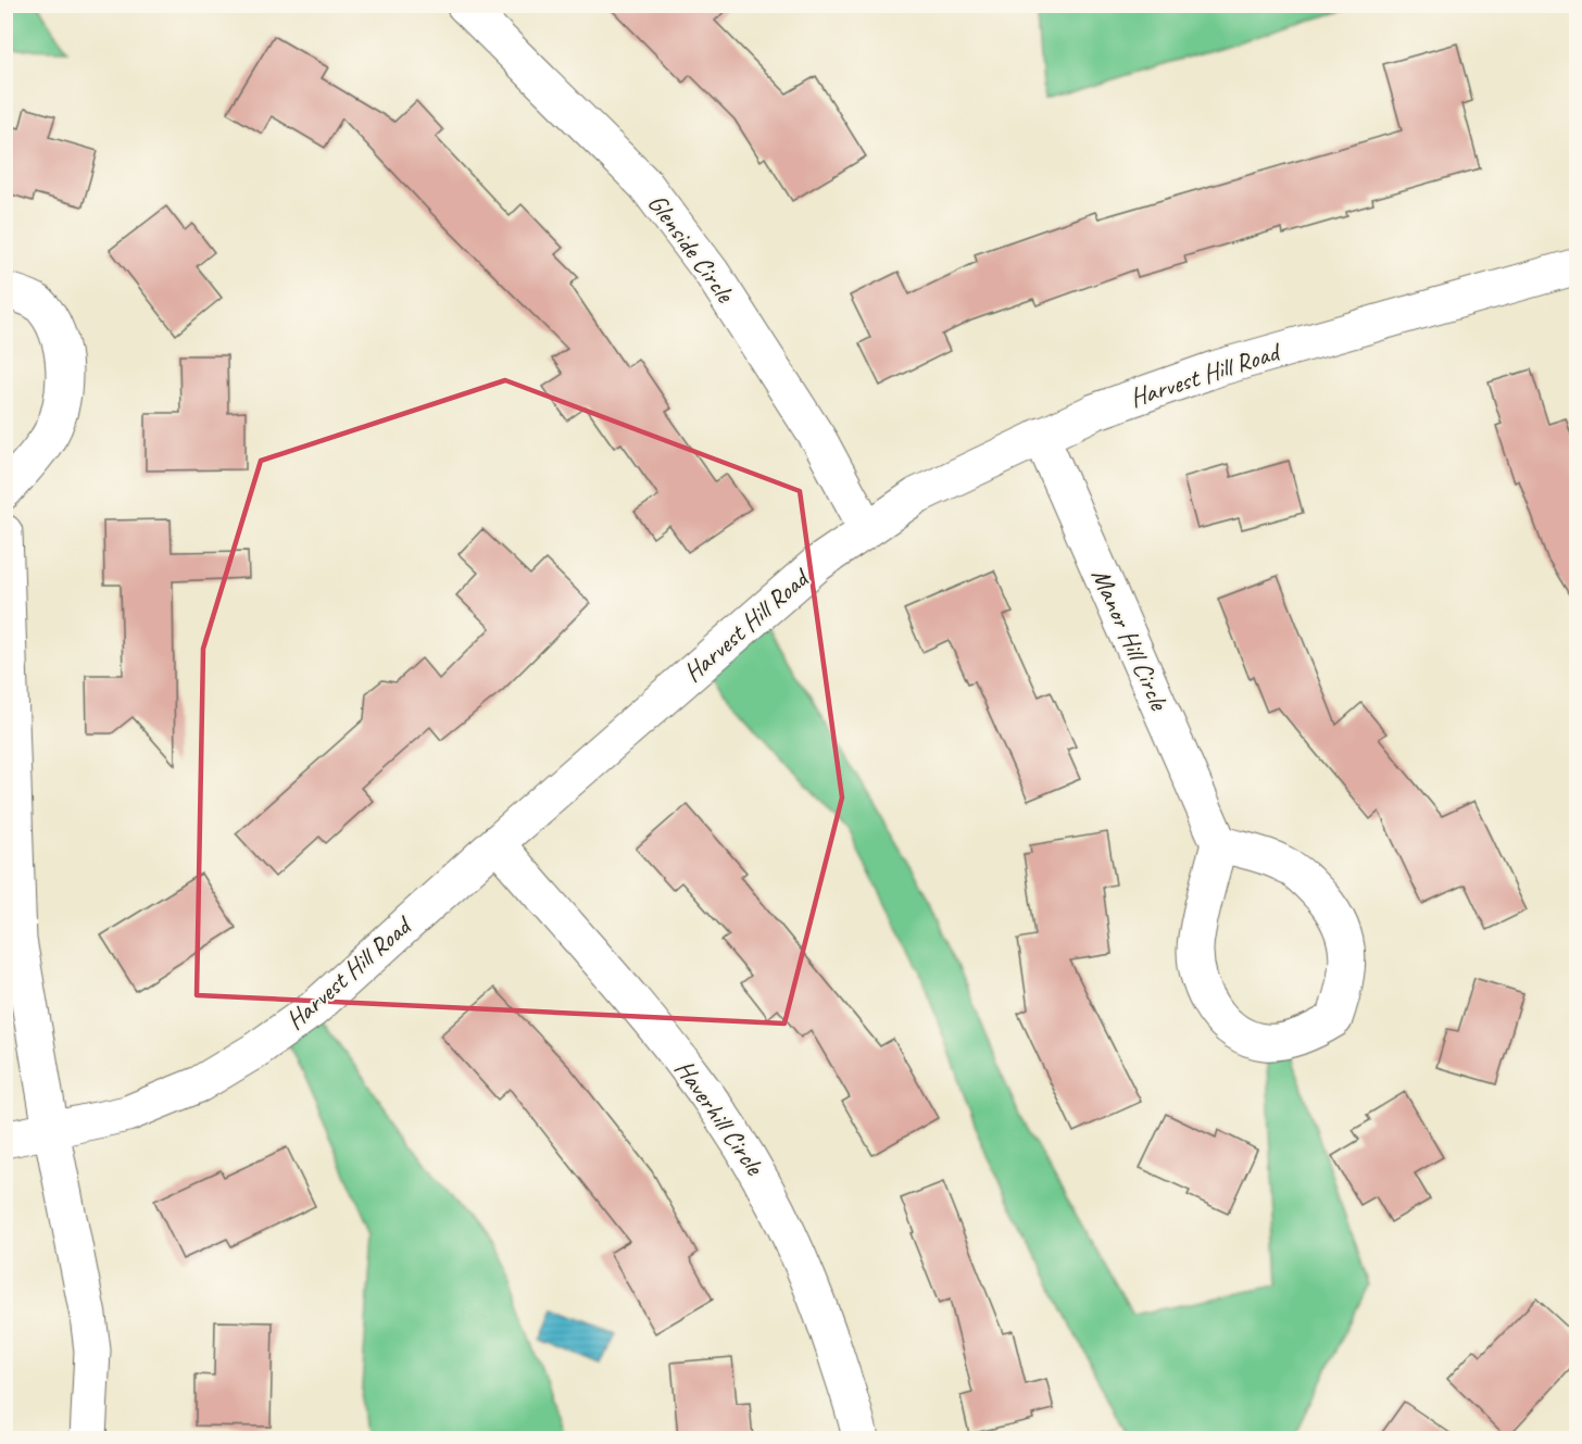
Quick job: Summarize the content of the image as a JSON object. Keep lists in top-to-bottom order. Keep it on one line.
{"streets":{"street":["Glenside Circle","Harvest Hill Road","Manor Hill Circle","Haverhill Circle"]},"crossings":[["Glenside Circle","Harvest Hill Road"],["Harvest Hill Road","Manor Hill Circle"],["Harvest Hill Road","Haverhill Circle"]]}
